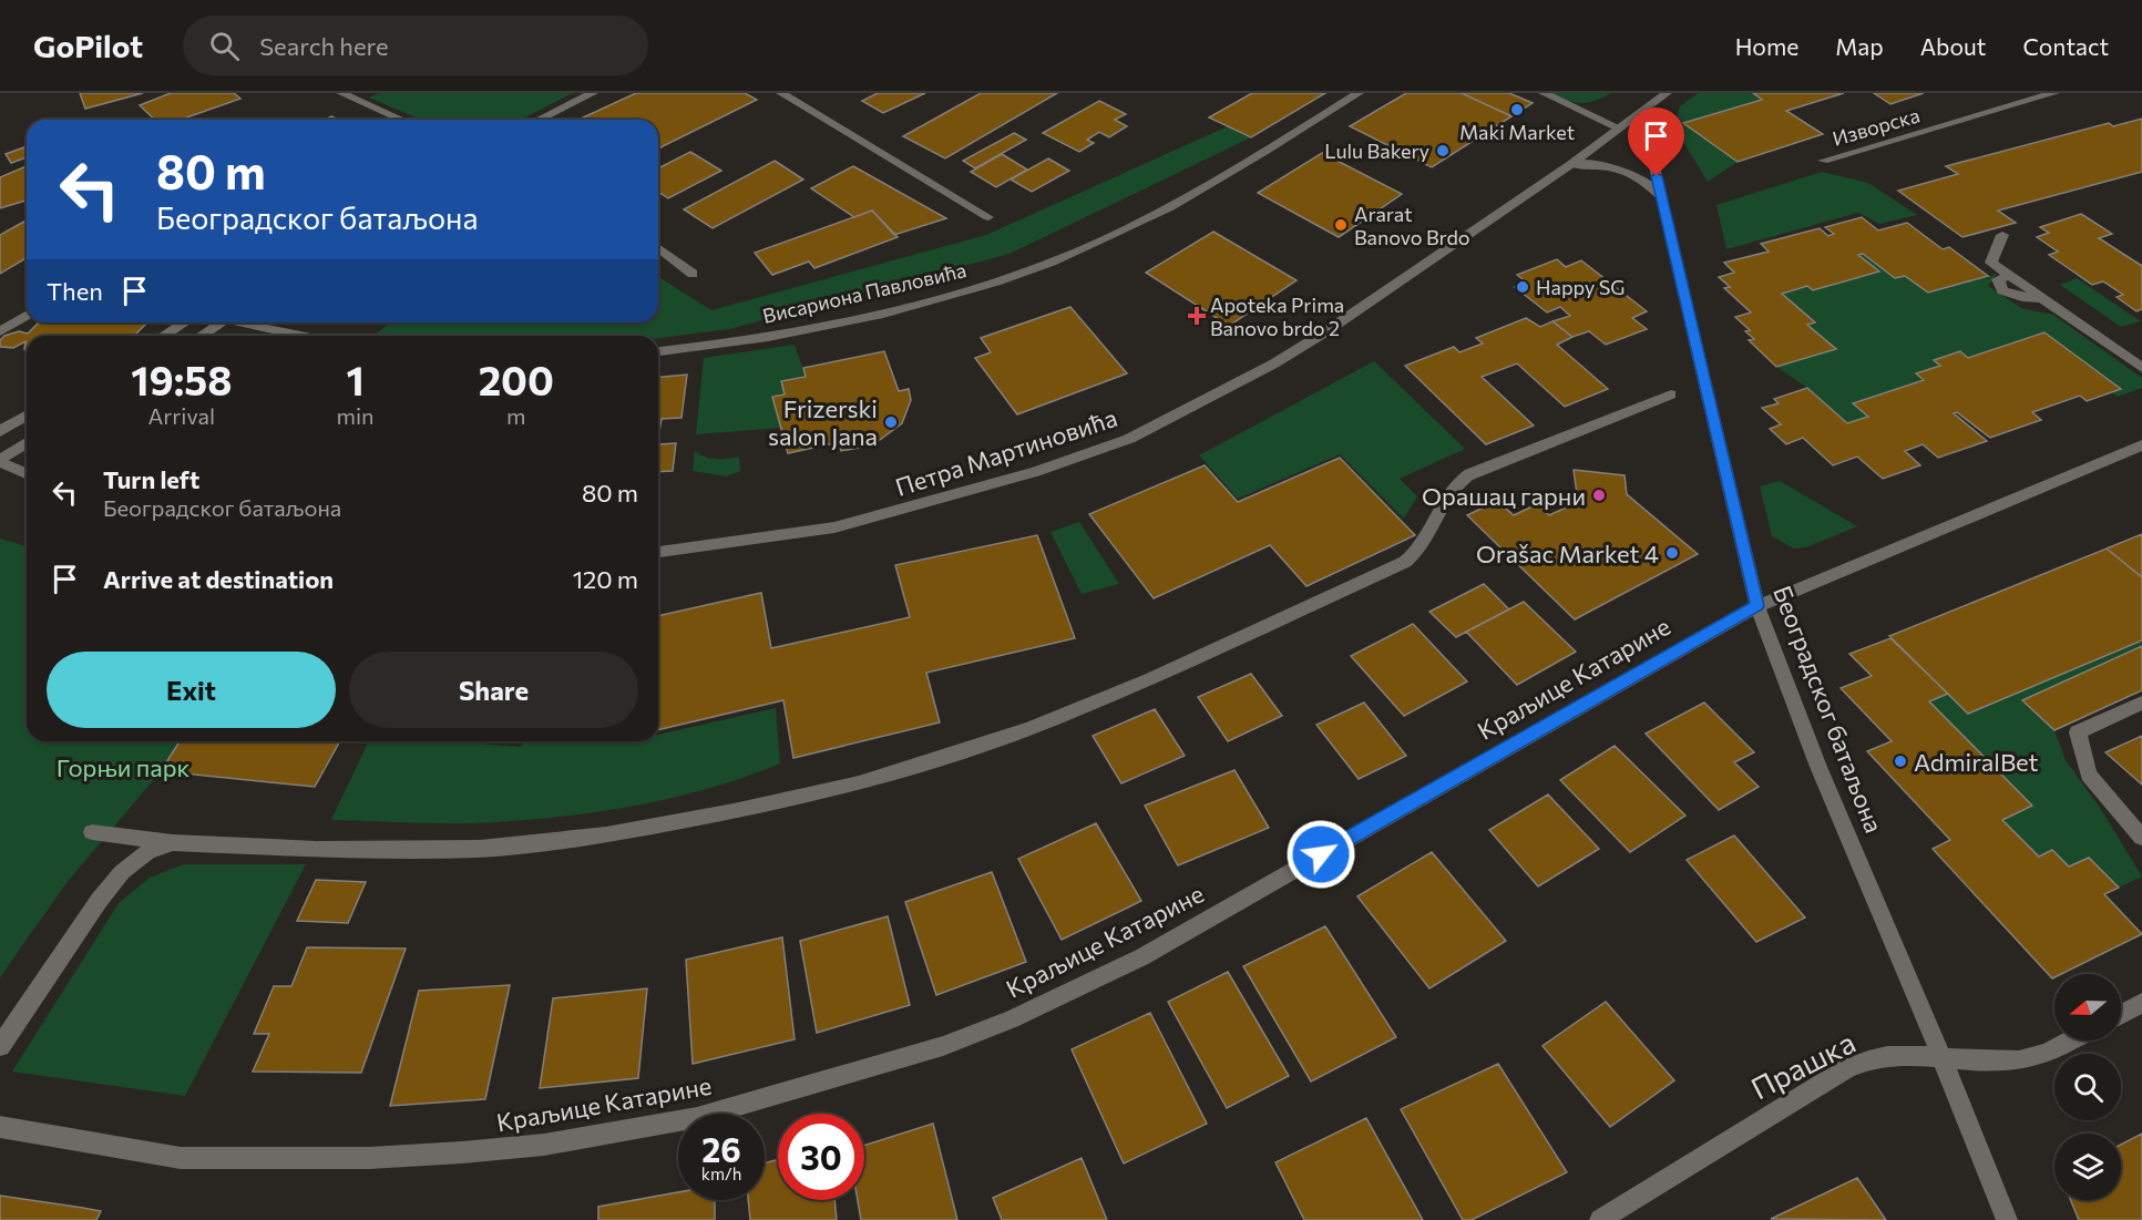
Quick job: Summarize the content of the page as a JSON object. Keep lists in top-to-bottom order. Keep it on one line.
{"streets":{"street":["Изворска","Висариона Павловића","Петра Мартиновића","Краљице Катарине","Београдског батаљона","Прашка"]},"crossings":[["Петра Мартиновића","Београдског батаљона"],["Краљице Катарине","Београдског батаљона"],["Београдског батаљона","Прашка"]],"parks":["Горњи парк"],"places":{"other":["Maki Market","Lulu Bakery","Ararat Banovo Brdo","Happy SG","Frizerski salon Jana","Орашац гарни","Orašac Market 4","AdmiralBet"],"health":["Apoteka Prima Banovo brdo 2"]},"north":"left","page":{"header":"GoPilot","search":"Search here","nav":["Home","Map","About","Contact"],"turn":["80 m","Београдског батаљона"],"then":"Then","eta":["19:58","Arrival","1","min","200","m"],"list":[{"name":"Turn left","note":"Београдског батаљона","value":"80 m"},{"name":"Arrive at destination","value":"120 m"}],"buttons":["Exit","Share"],"speed":"26 km/h","limit":"30"}}
